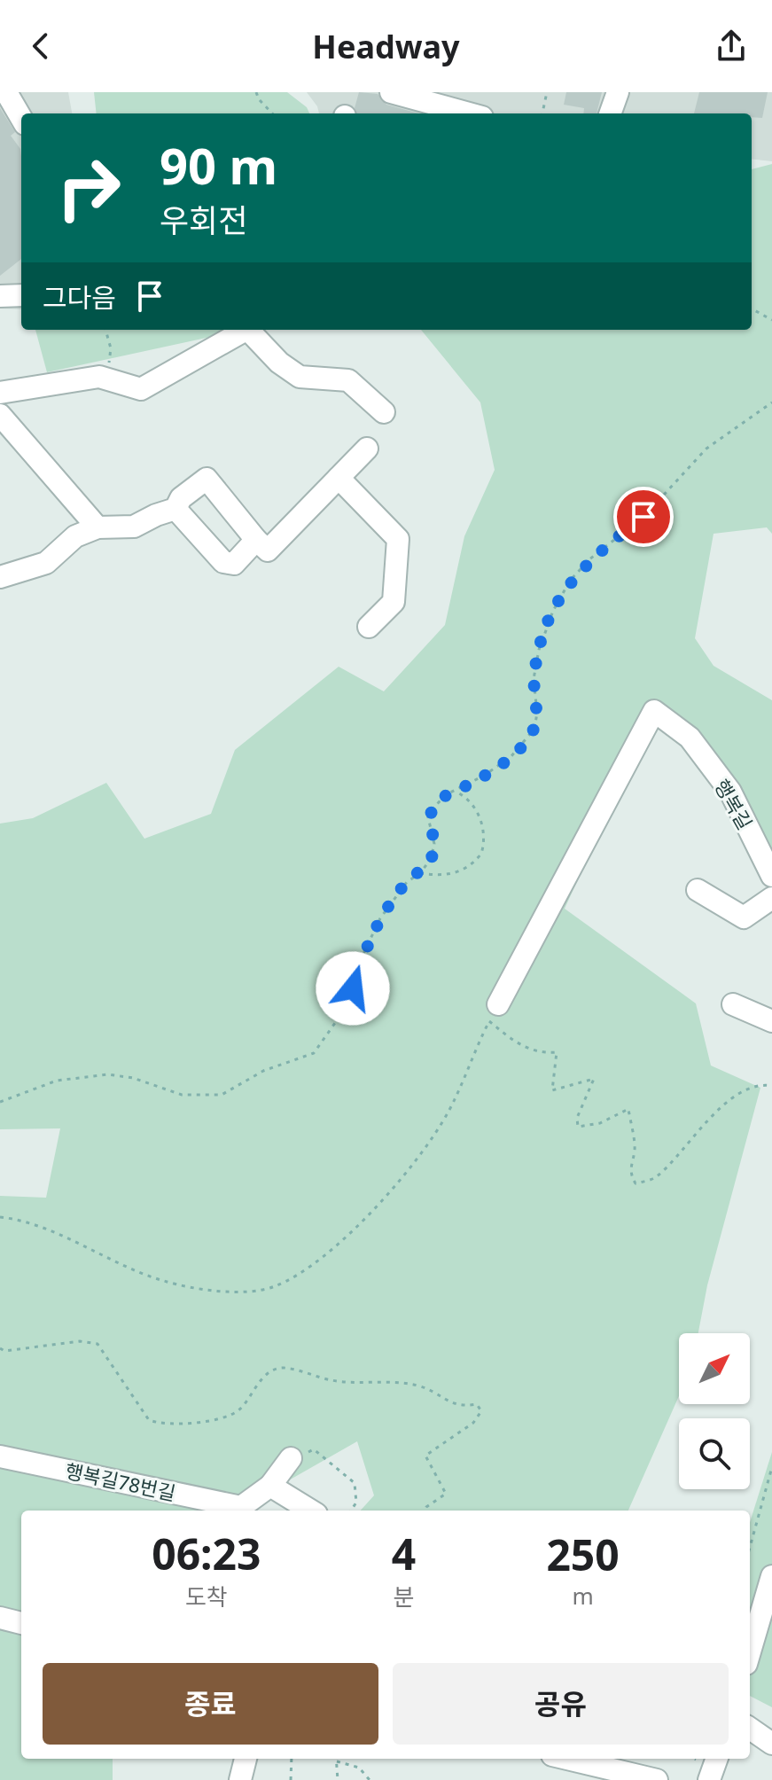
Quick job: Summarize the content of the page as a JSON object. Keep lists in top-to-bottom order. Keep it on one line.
{"streets":{"street":["행복길","행복길78번길"]},"north":"top right","page":{"header":"Headway","turn":["90 m","우회전"],"then":"그다음","eta":["06:23","도착","4","분","250","m"],"buttons":["종료","공유"]}}
